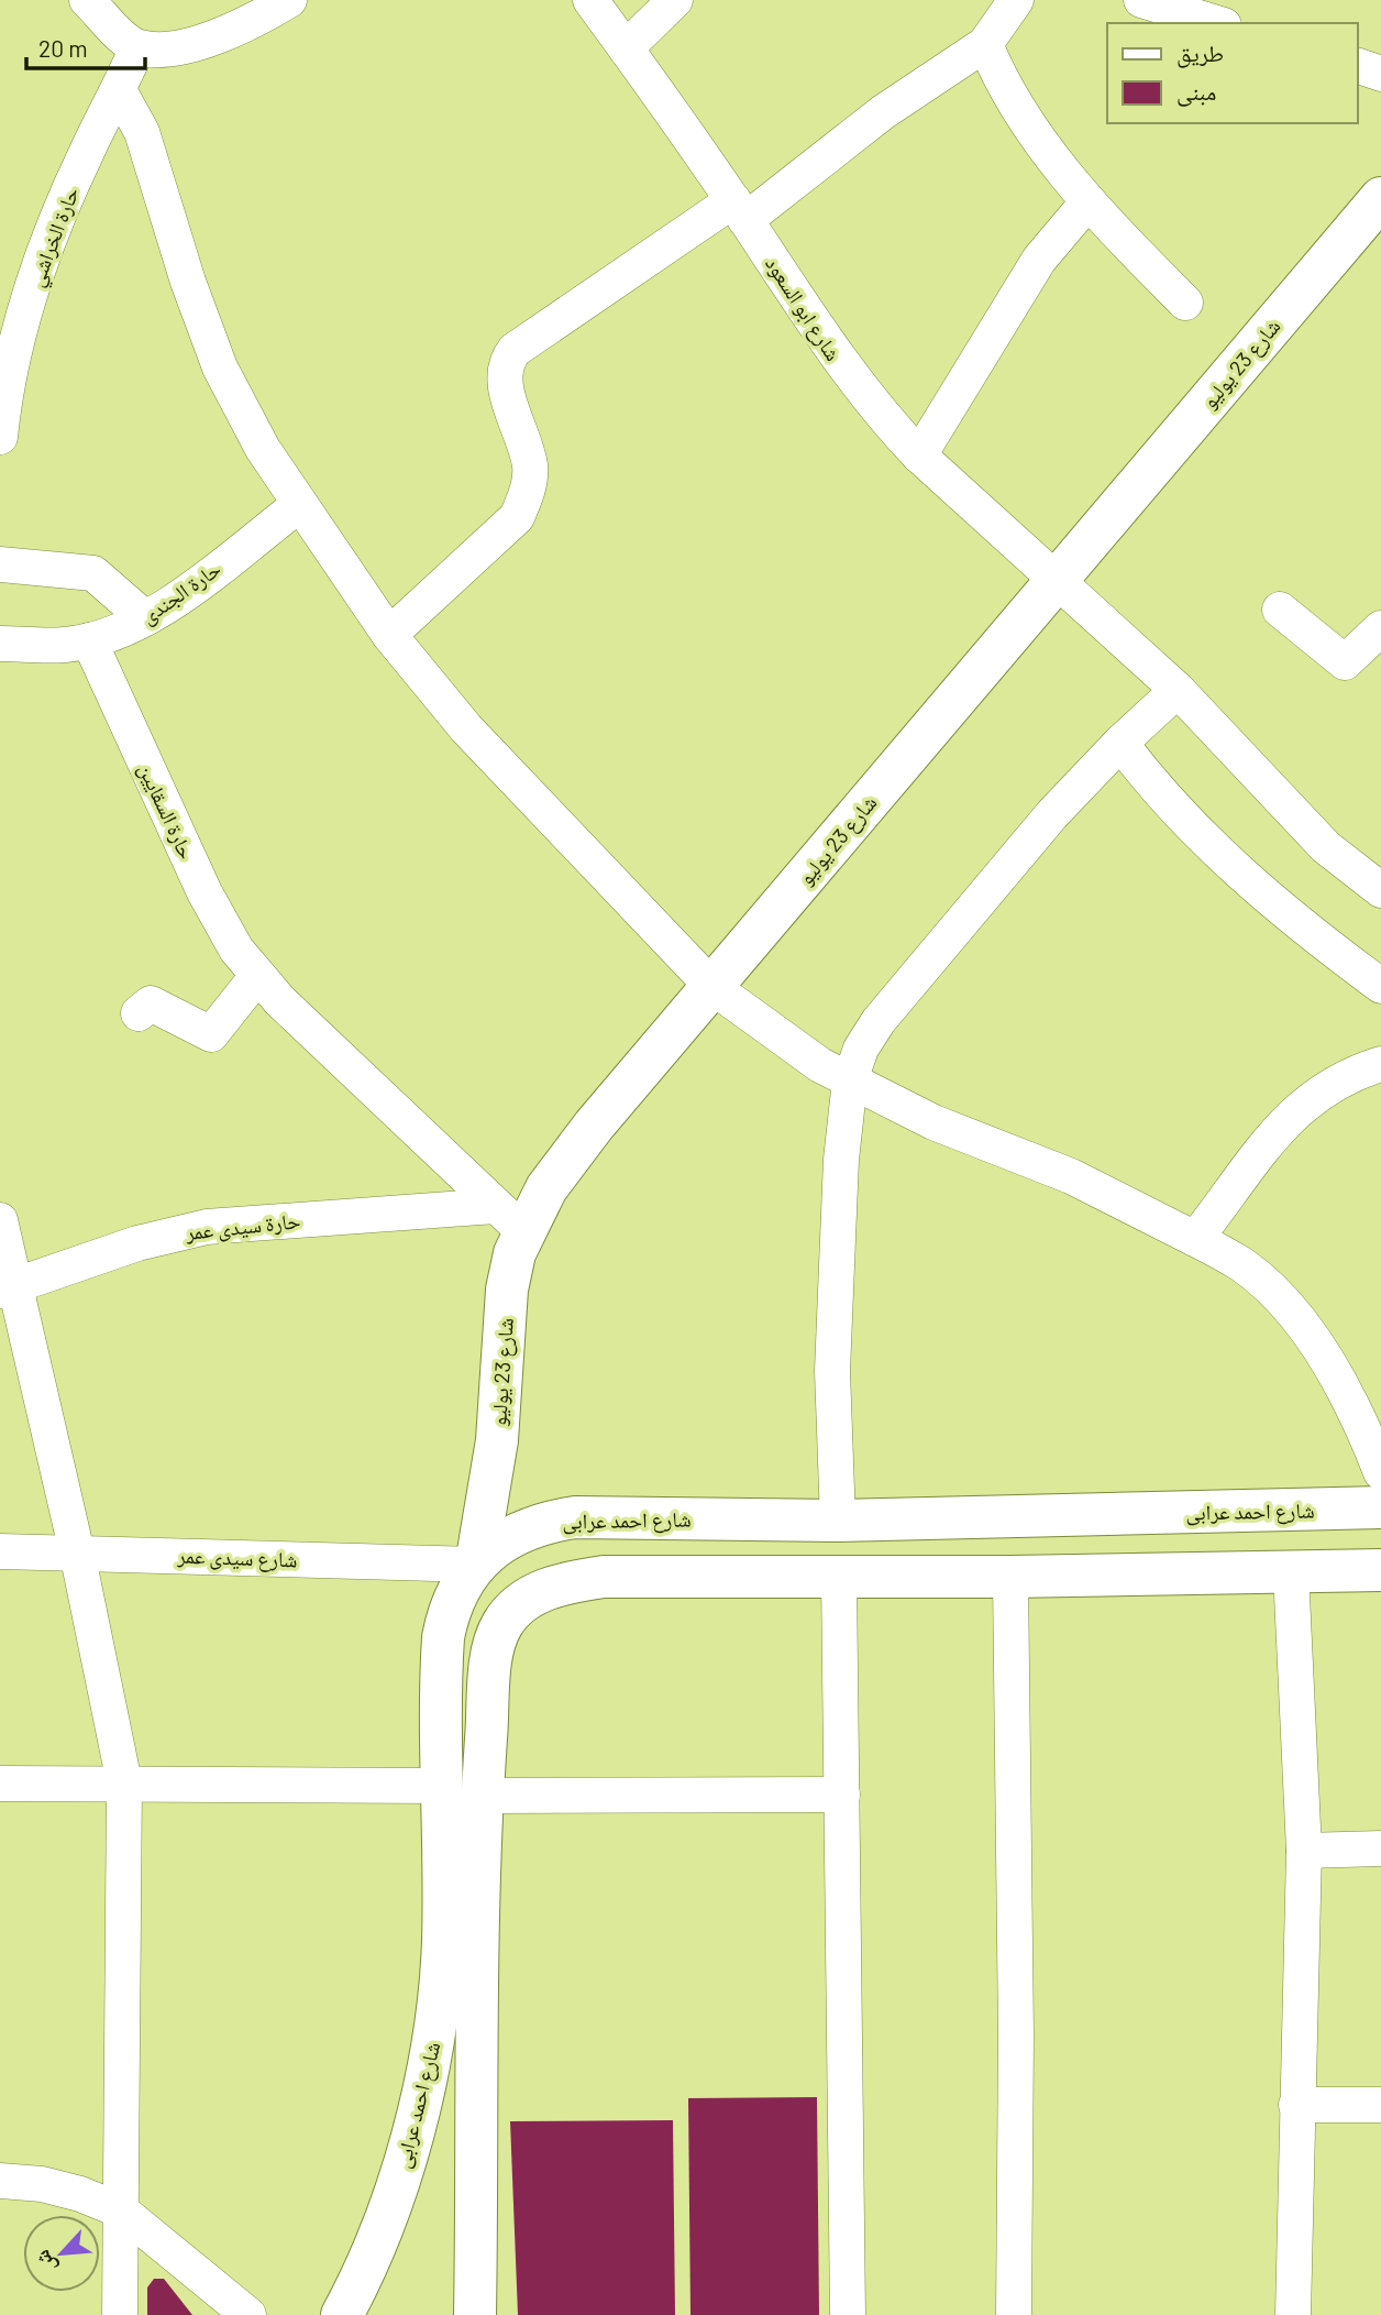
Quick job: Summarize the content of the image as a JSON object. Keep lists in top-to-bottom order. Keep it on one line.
{"streets":{"main road":["شارع 23 يوليو","شارع احمد عرابى"],"street":["حارة الخراشي","شارع ابو السعود","حارة الجندى","حارة السقايين","حارة سيدى عمر","شارع سيدى عمر"]},"crossings":[["شارع ابو السعود","شارع 23 يوليو"],["شارع 23 يوليو","حارة السقايين"],["شارع 23 يوليو","حارة سيدى عمر"],["شارع 23 يوليو","شارع احمد عرابى"],["شارع 23 يوليو","شارع سيدى عمر"],["حارة الجندى","حارة السقايين"],["حارة السقايين","حارة سيدى عمر"],["شارع احمد عرابى","شارع سيدى عمر"]],"legend":["طريق","مبنى"],"scale_bar":"20 m","north":"bottom left"}
